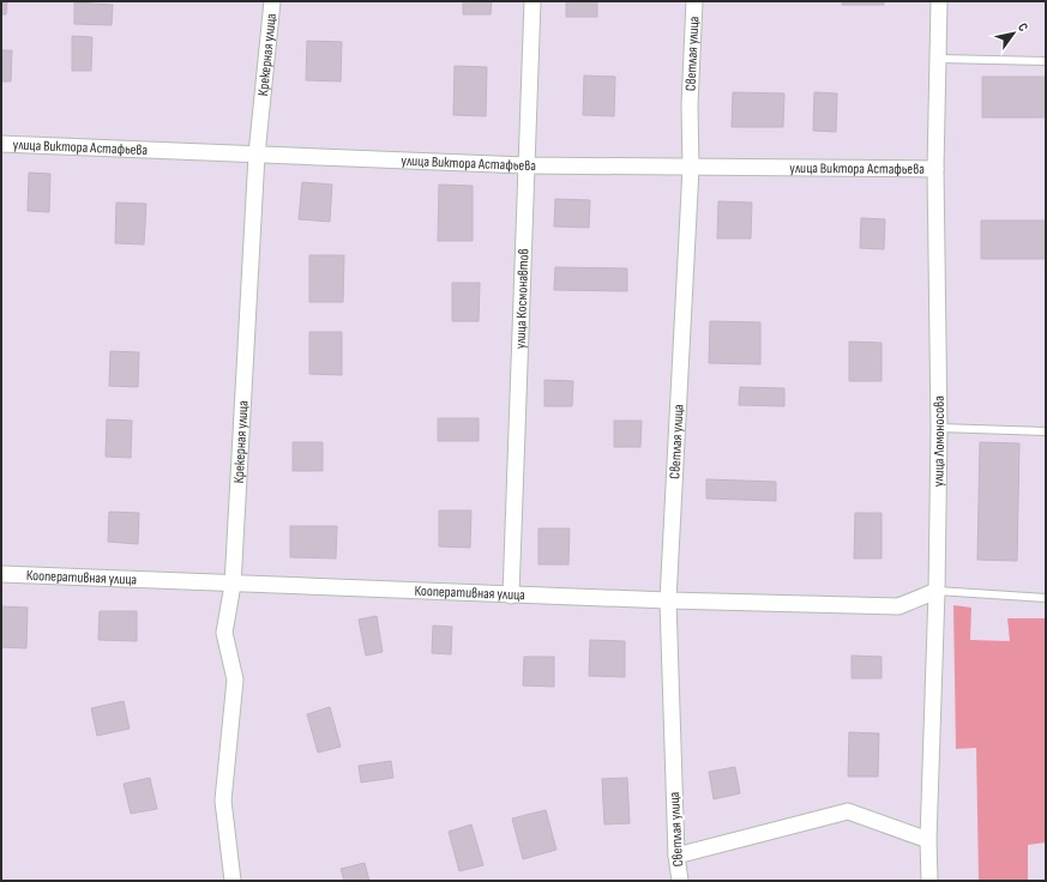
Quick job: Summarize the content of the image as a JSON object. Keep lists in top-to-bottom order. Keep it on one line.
{"streets":{"street":["Светлая улица","Крекерная улица","улица Виктора Астафьева","улица Космонавтов","улица Ломоносова","Кооперативная улица"]},"crossings":[["Светлая улица","улица Виктора Астафьева"],["Светлая улица","Кооперативная улица"],["Крекерная улица","улица Виктора Астафьева"],["Крекерная улица","Кооперативная улица"],["улица Виктора Астафьева","улица Космонавтов"],["улица Виктора Астафьева","улица Ломоносова"],["улица Космонавтов","Кооперативная улица"],["улица Ломоносова","Кооперативная улица"]],"north":"top right"}
